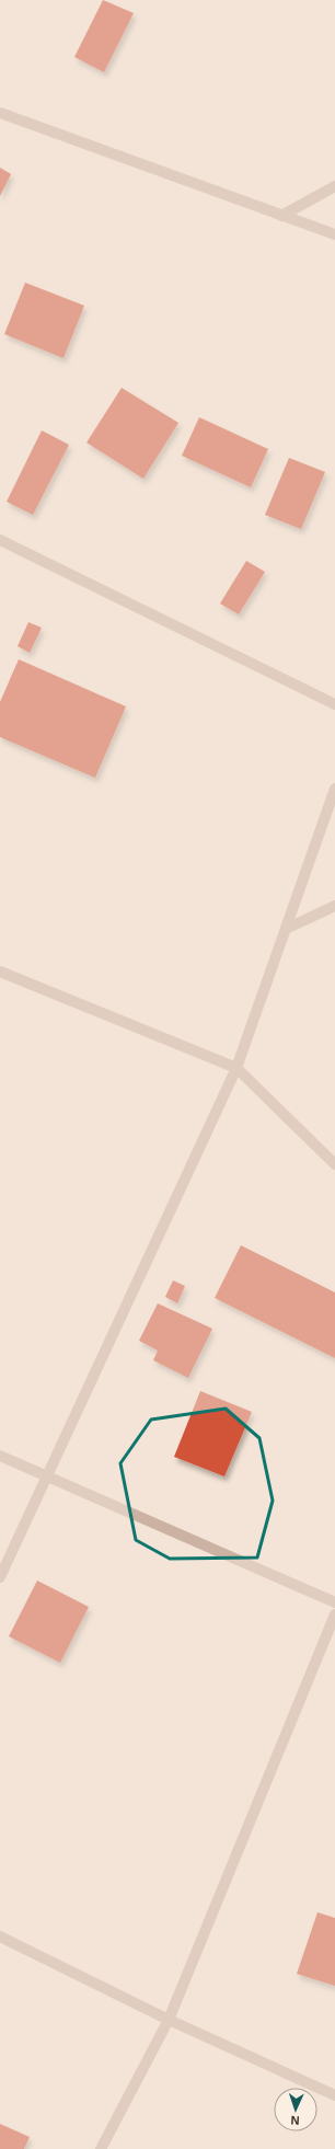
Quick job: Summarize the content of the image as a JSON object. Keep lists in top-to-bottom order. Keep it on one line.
{"north":"bottom"}
